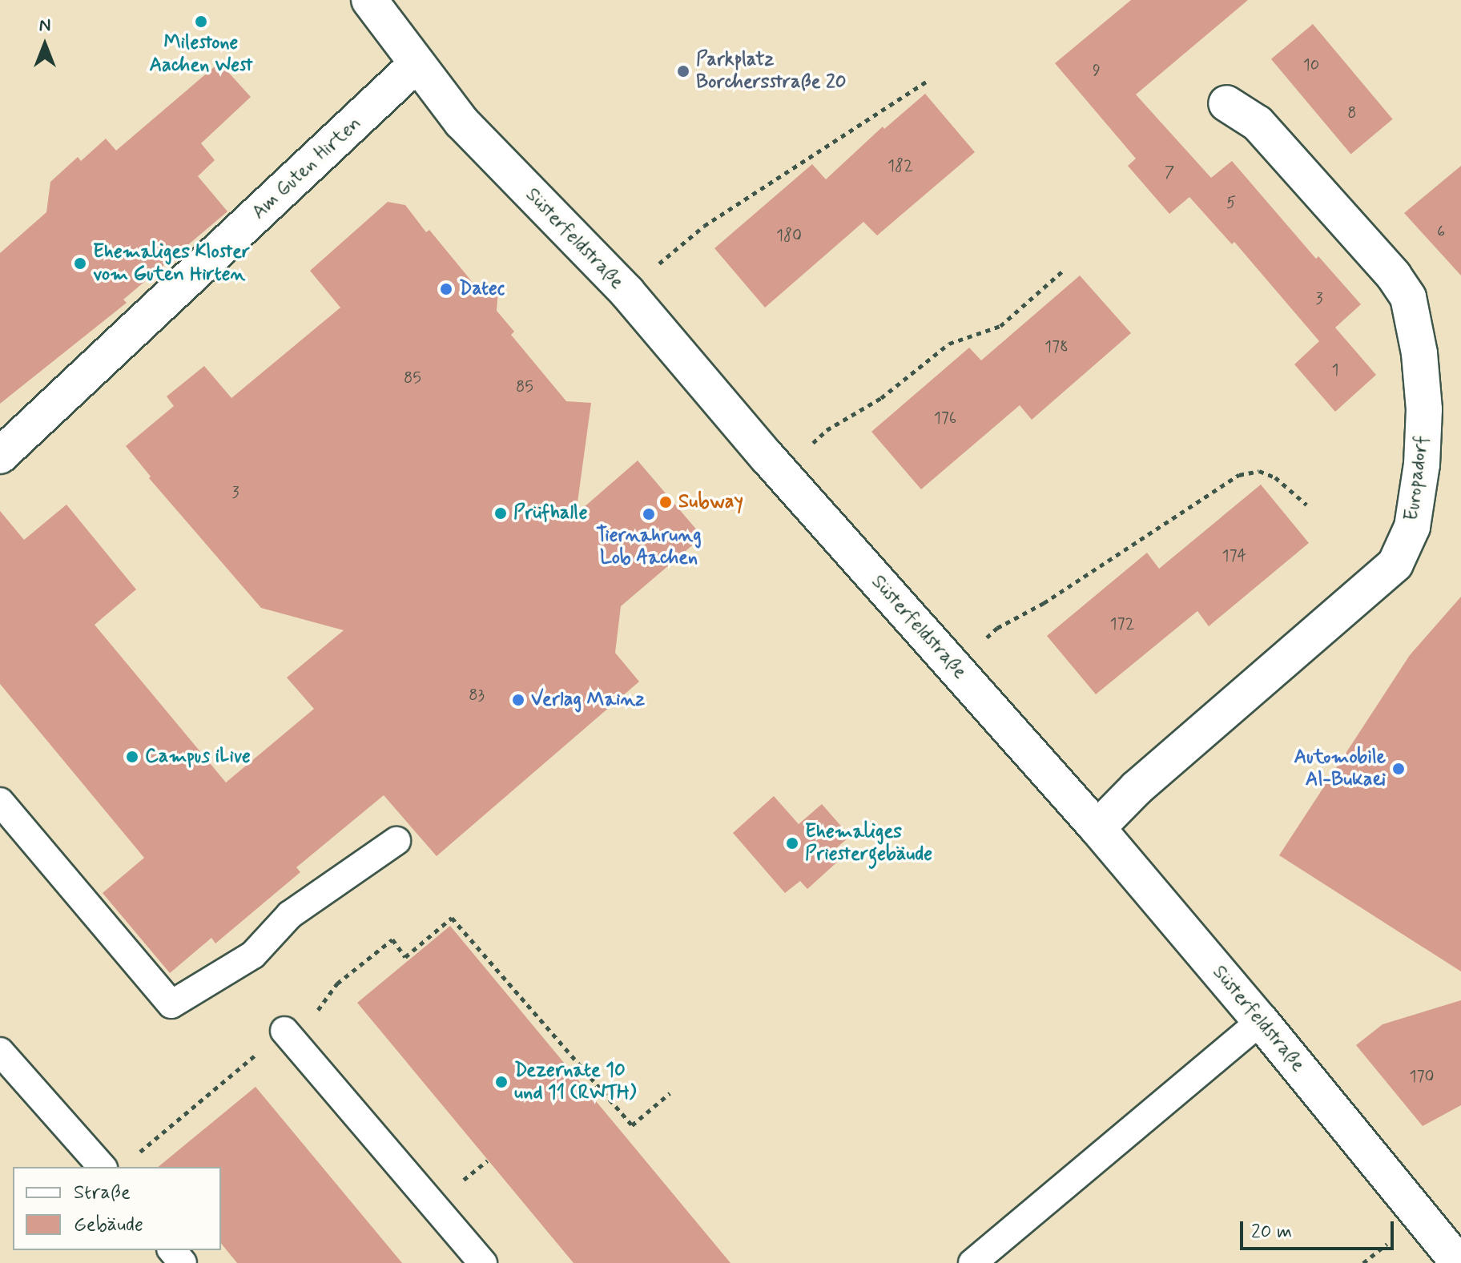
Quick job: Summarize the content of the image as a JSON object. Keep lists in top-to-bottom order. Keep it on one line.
{"streets":{"street":["Am Guten Hirten","Süsterfeldstraße","Europadorf"]},"crossings":[["Am Guten Hirten","Süsterfeldstraße"],["Süsterfeldstraße","Europadorf"]],"places":["Milestone Aachen West","Parkplatz Borchersstraße 20","Ehemaliges Kloster vom Guten Hirten","Datec","Subway","Prüfhalle","Tiernahrung Lob Aachen","Verlag Mainz","Campus iLive","Automobile Al-Bukaei","Ehemaliges Priestergebäude","Dezernate 10 und 11 (RWTH)"],"house_numbers":["10","9","8","182","7","5","6","180","3","178","1","85","85","176","3","174","172","83","170"],"legend":["Straße","Gebäude"],"scale_bar":"20 m","north":"top"}
